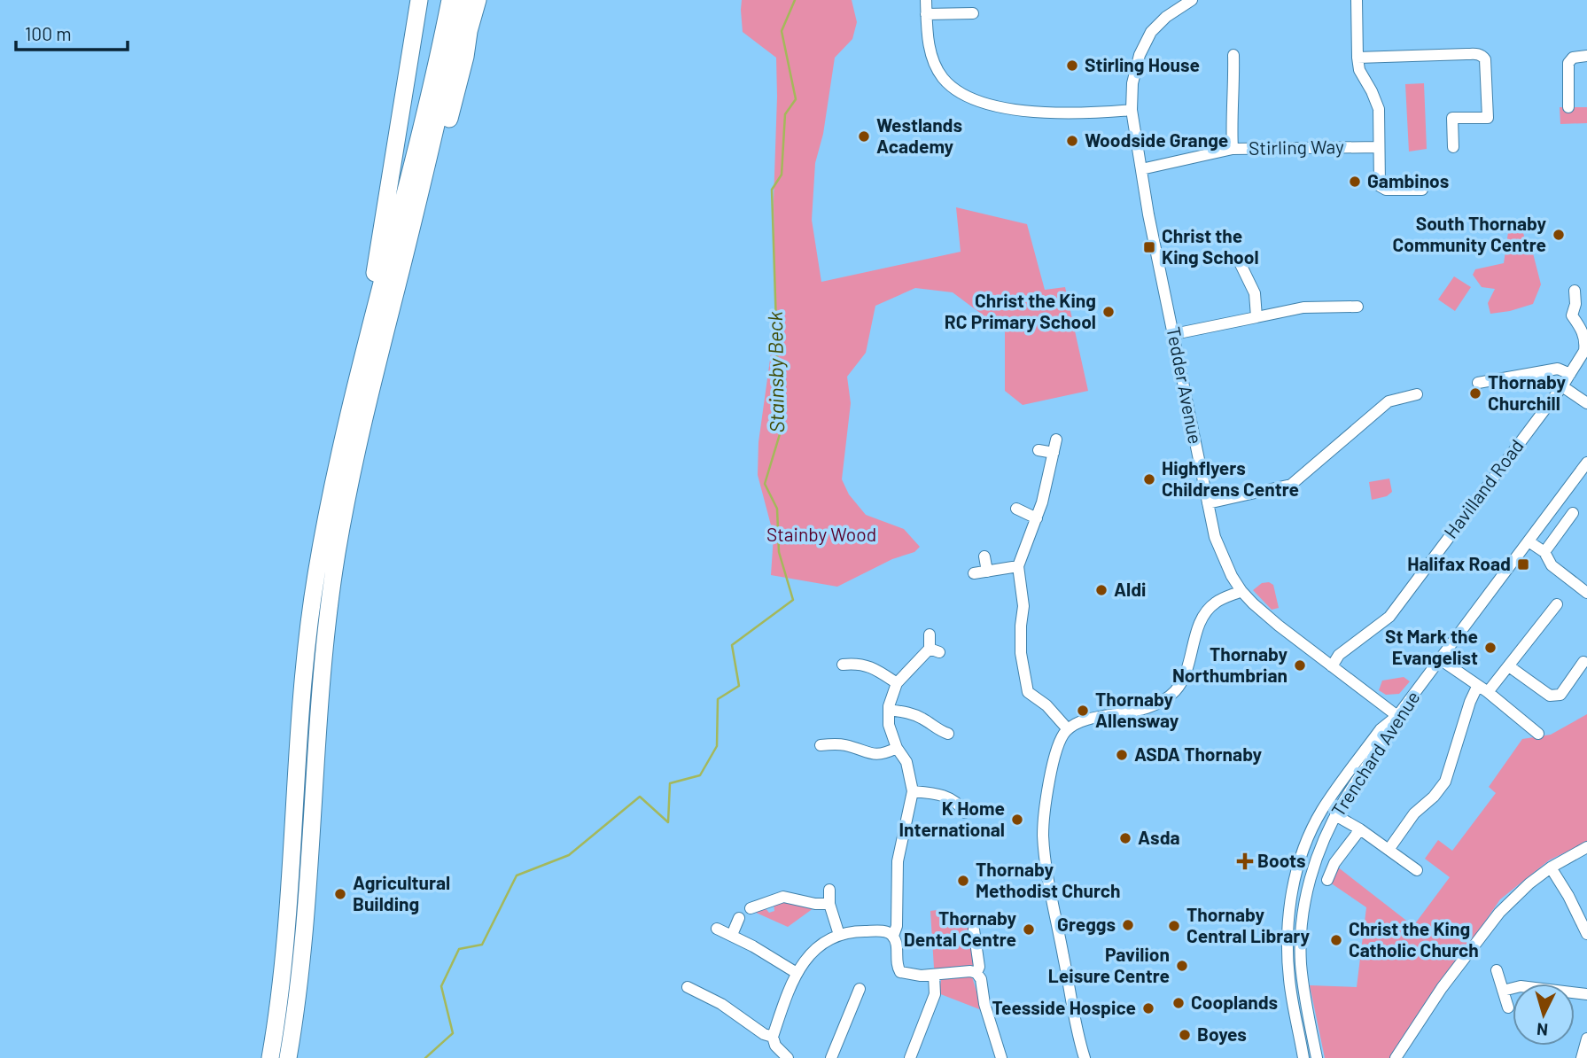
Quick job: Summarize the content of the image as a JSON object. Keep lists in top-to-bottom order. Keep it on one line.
{"streets":{"street":["Stirling Way","Tedder Avenue","Havilland Road","Trenchard Avenue"]},"crossings":[["Stirling Way","Tedder Avenue"],["Tedder Avenue","Havilland Road"],["Tedder Avenue","Trenchard Avenue"]],"water":["Stainsby Beck"],"parks":["Stainby Wood"],"places":{"other":["Stirling House","Westlands Academy","Woodside Grange","Gambinos","South Thornaby Community Centre","Christ the King RC Primary School","Thornaby Churchill","Highflyers Childrens Centre","Aldi","St Mark the Evangelist","Thornaby Northumbrian","Thornaby Allensway","ASDA Thornaby","K Home International","Asda","Thornaby Methodist Church","Agricultural Building","Greggs","Thornaby Central Library","Thornaby Dental Centre","Christ the King Catholic Church","Pavilion Leisure Centre","Cooplands","Teesside Hospice","Boyes"],"transit":["Christ the King School","Halifax Road"],"health":["Boots"]},"scale_bar":"100 m","north":"bottom"}
